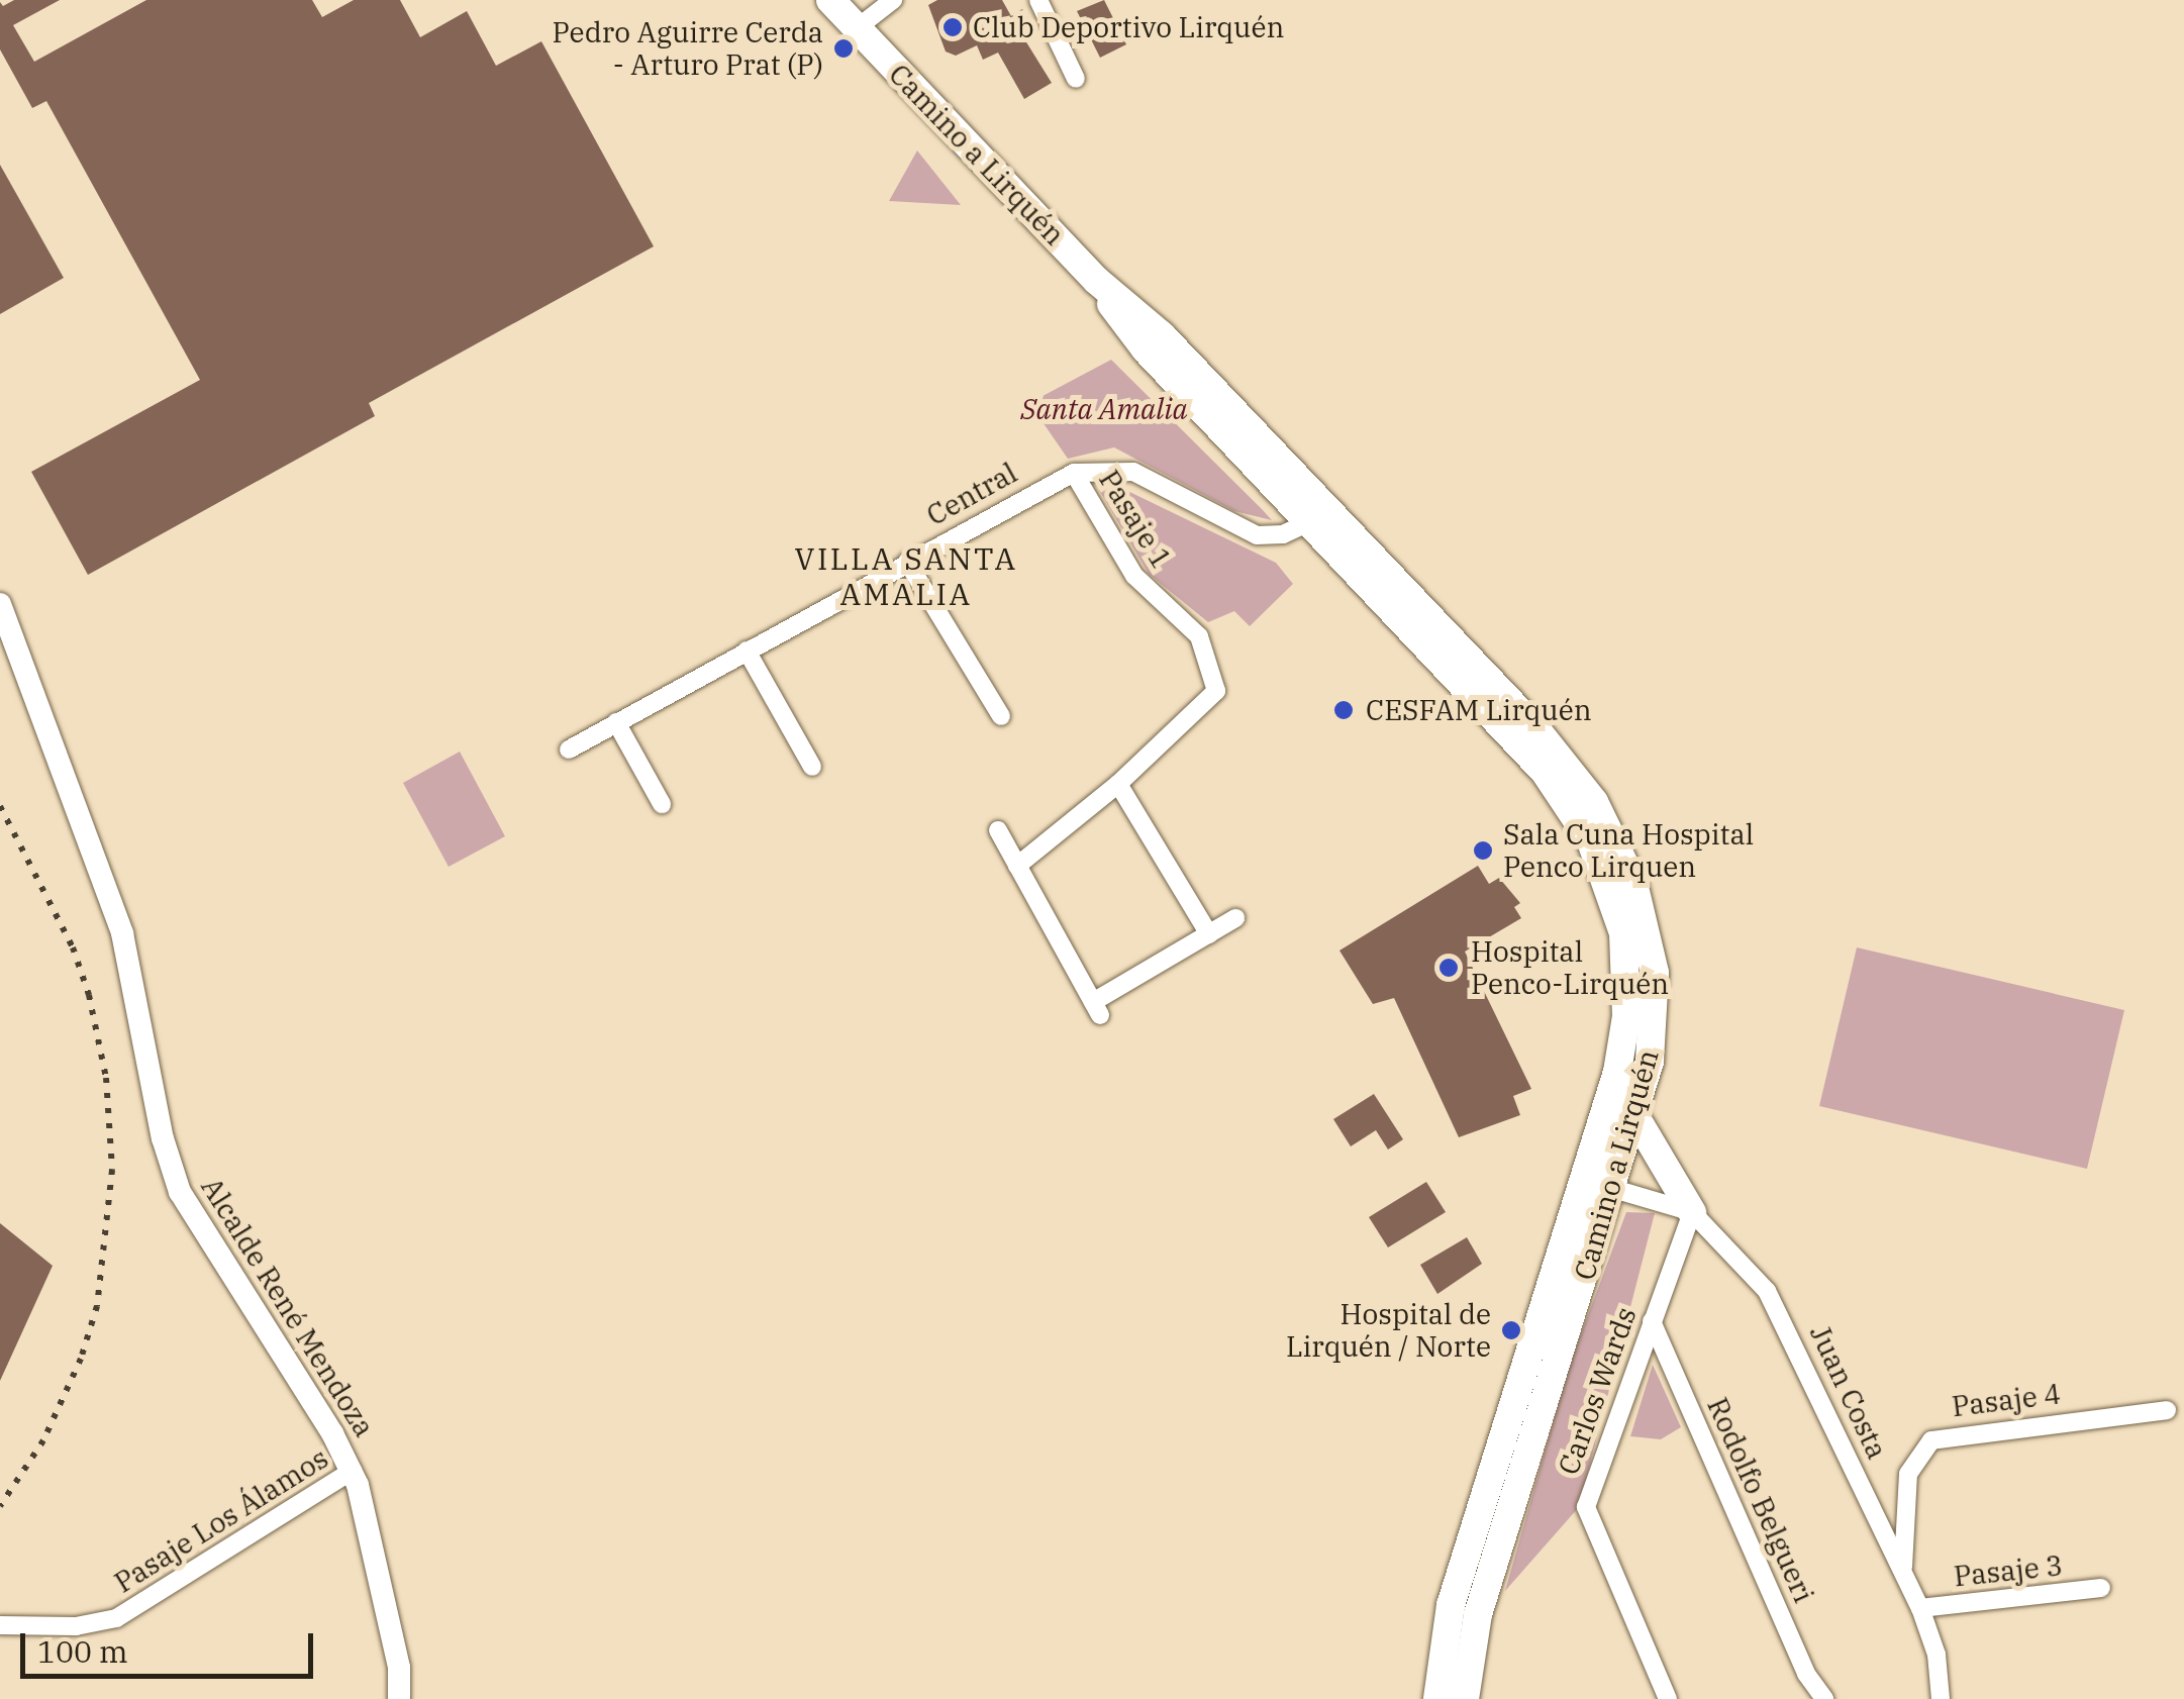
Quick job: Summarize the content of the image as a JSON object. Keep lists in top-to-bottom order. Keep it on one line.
{"streets":{"main road":["Camino a Lirquén"],"street":["Central","Pasaje 1","Alcalde René Mendoza","Carlos Wards","Juan Costa","Pasaje 4","Rodolfo Belgueri","Pasaje Los Álamos","Pasaje 3"]},"crossings":[["Camino a Lirquén","Central"],["Camino a Lirquén","Juan Costa"],["Central","Pasaje 1"],["Alcalde René Mendoza","Pasaje Los Álamos"],["Carlos Wards","Juan Costa"],["Carlos Wards","Rodolfo Belgueri"],["Juan Costa","Pasaje 4"],["Juan Costa","Pasaje 3"]],"districts":["VILLA SANTA AMALIA"],"parks":["Santa Amalia"],"places":["Club Deportivo Lirquén","Pedro Aguirre Cerda - Arturo Prat (P)","CESFAM Lirquén","Sala Cuna Hospital Penco Lirquen","Hospital Penco-Lirquén","Hospital de Lirquén / Norte"],"scale_bar":"100 m"}
